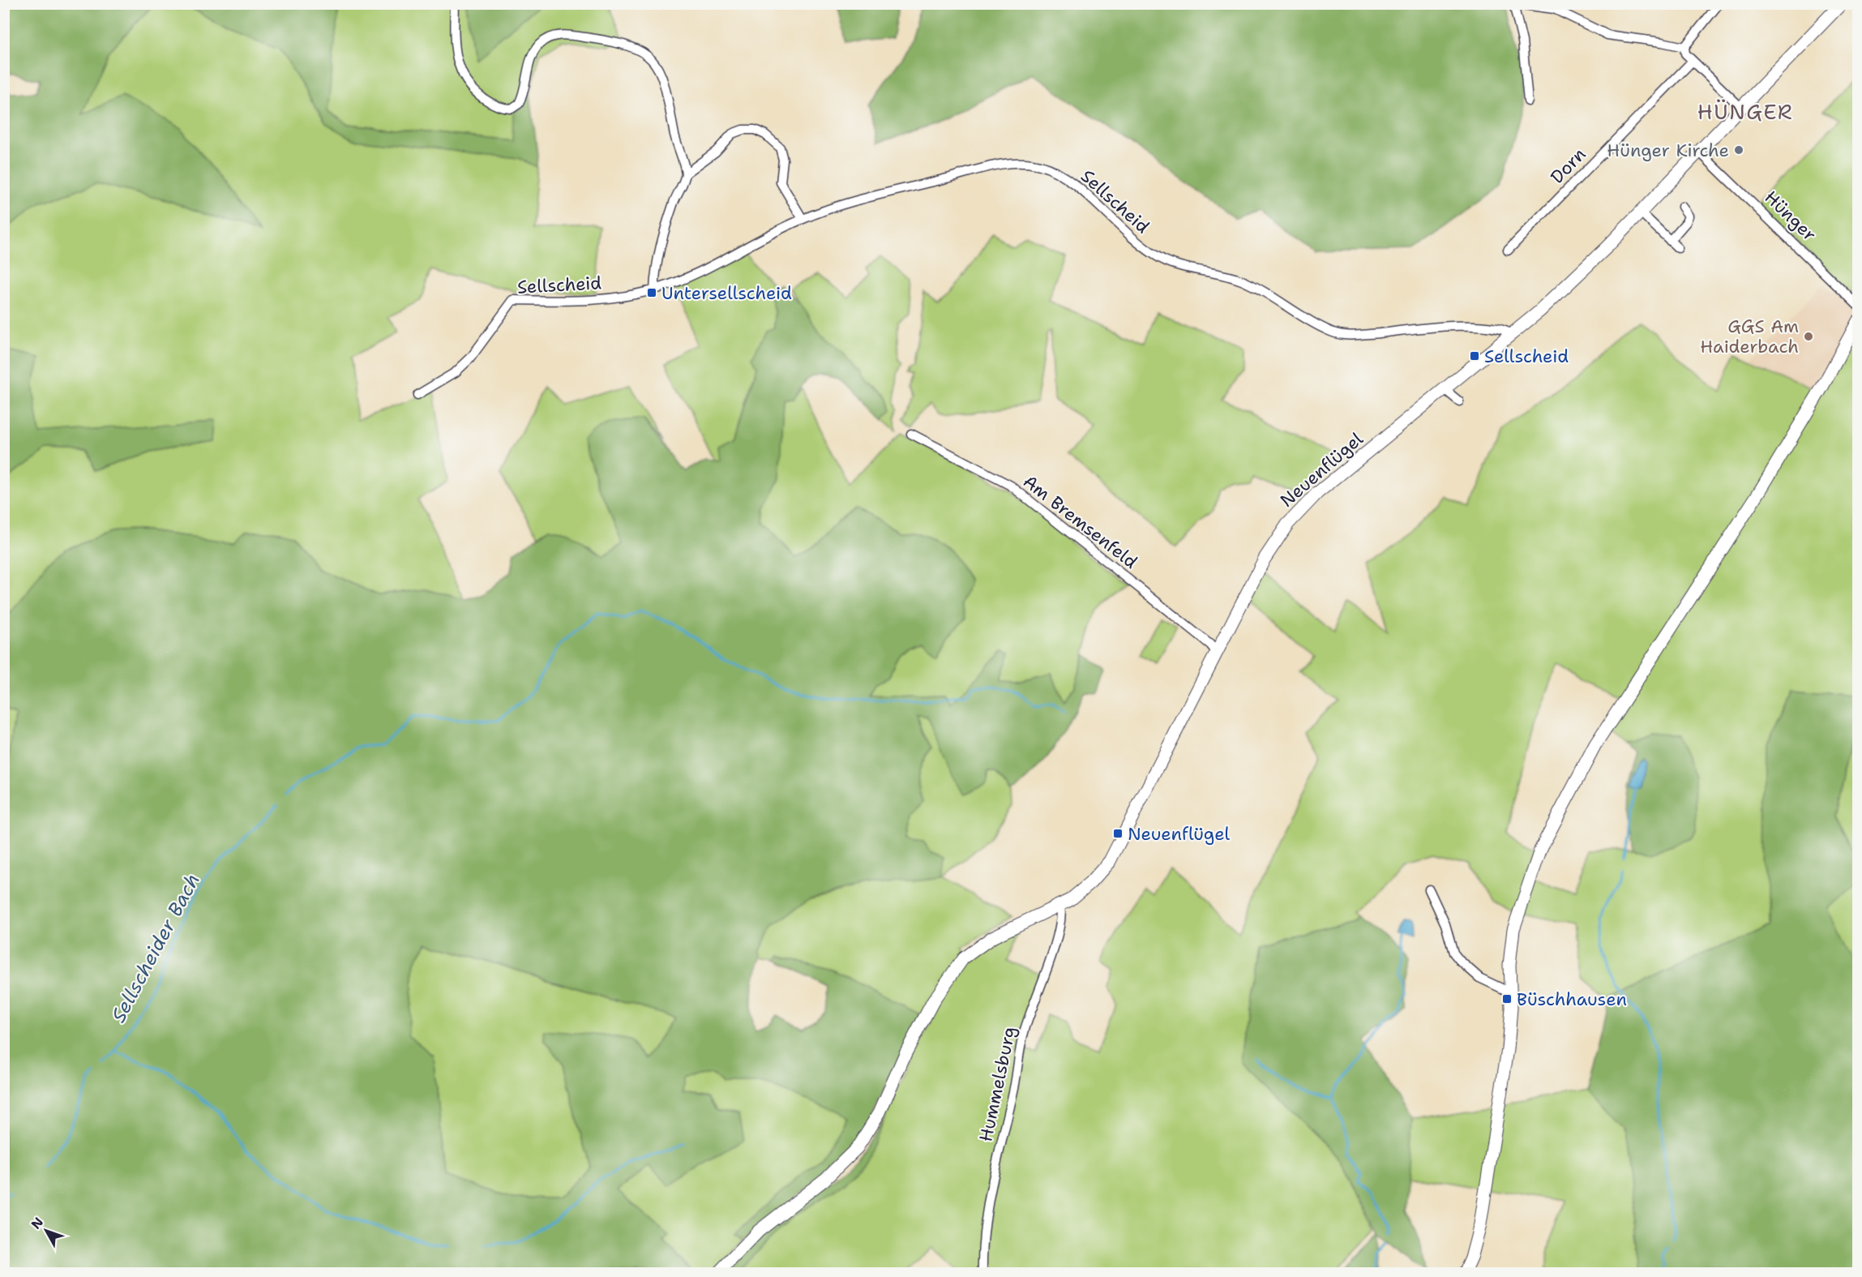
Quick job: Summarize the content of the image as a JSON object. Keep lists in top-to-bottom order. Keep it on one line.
{"streets":{"main road":["Neuenflügel"],"street":["Dorn","Sellscheid","Hünger","Am Bremsenfeld","Hummelsburg"]},"crossings":[["Sellscheid","Neuenflügel"],["Neuenflügel","Am Bremsenfeld"],["Neuenflügel","Hummelsburg"]],"districts":["HÜNGER"],"water":["Sellscheider Bach"],"places":{"other":["Hünger Kirche","GGS Am Haiderbach"],"transit":["Untersellscheid","Sellscheid","Neuenflügel","Büschhausen"]},"north":"top left"}
